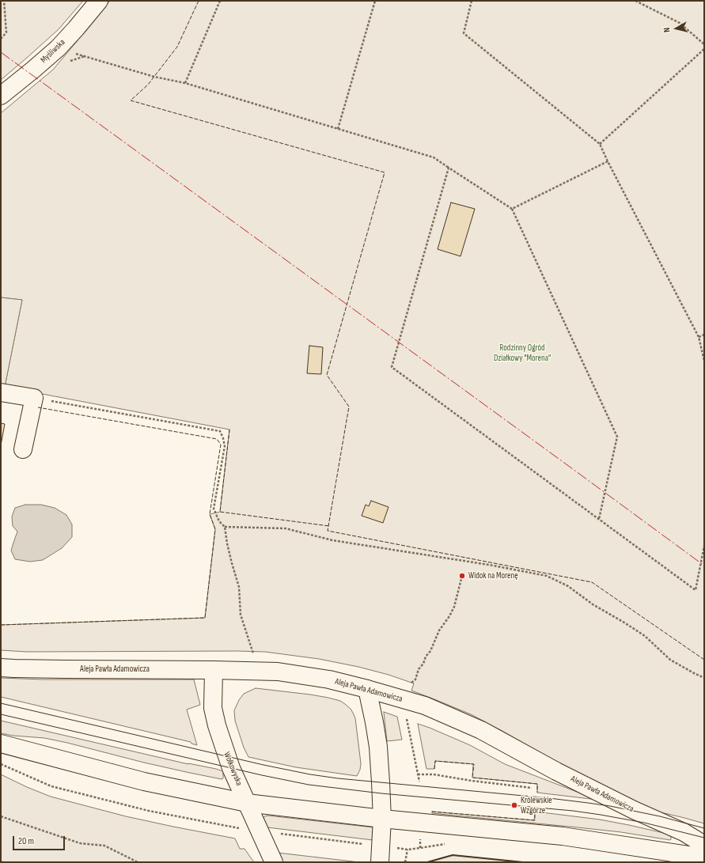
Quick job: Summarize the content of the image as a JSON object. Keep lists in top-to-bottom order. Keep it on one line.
{"streets":{"main road":["Myśliwska","Aleja Pawła Adamowicza","Wołkowyska"]},"crossings":[["Aleja Pawła Adamowicza","Wołkowyska"]],"parks":["Rodzinny Ogród Działkowy \"Morena\""],"places":["Widok na Morenę","Królewskie Wzgórze"],"scale_bar":"20 m","north":"left"}
